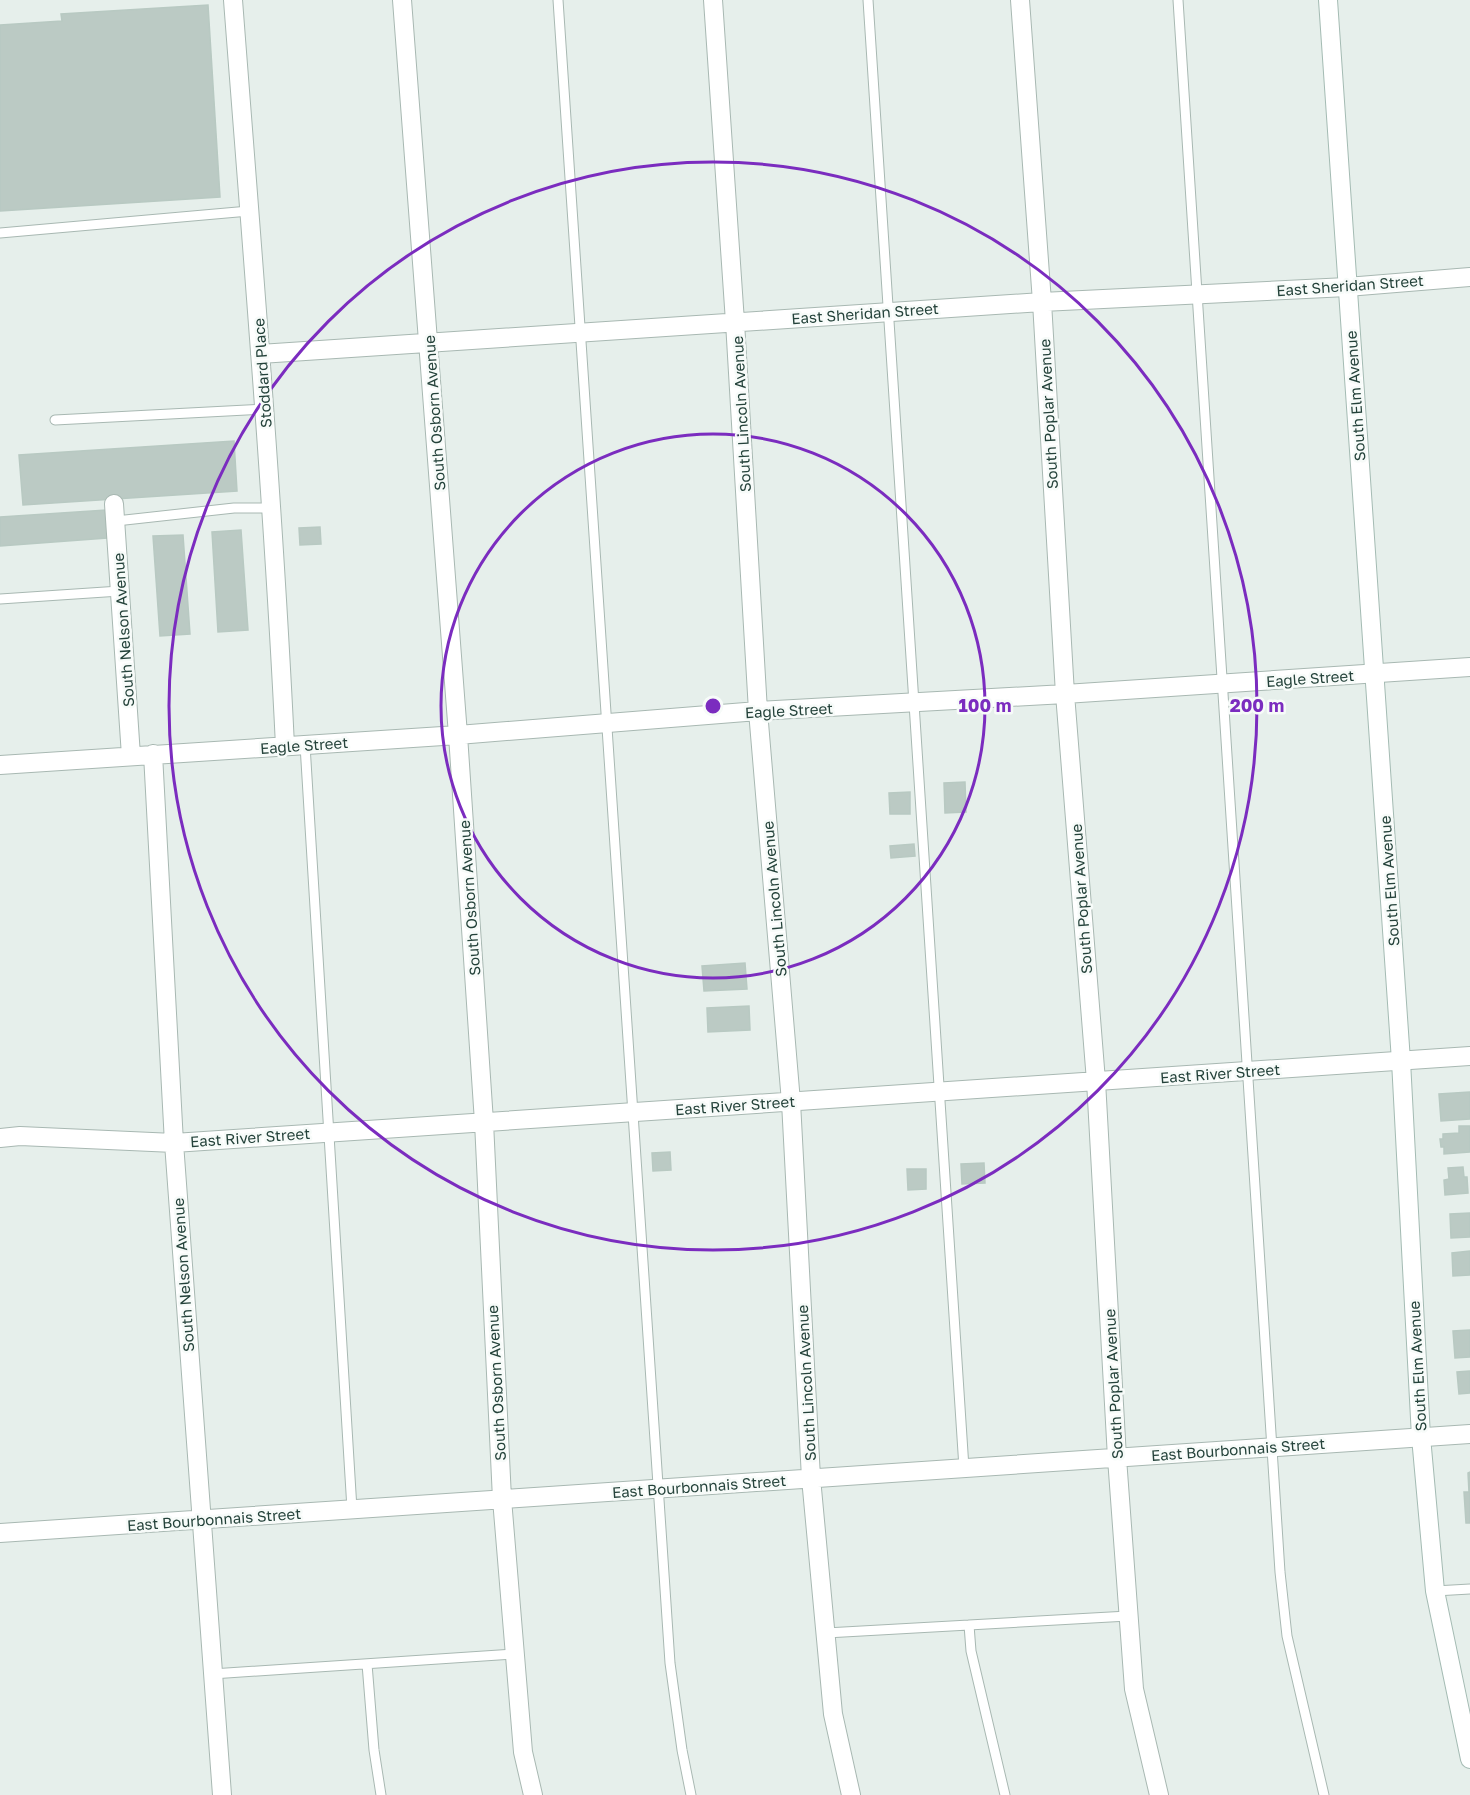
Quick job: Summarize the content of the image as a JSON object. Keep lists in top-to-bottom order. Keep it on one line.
{"streets":{"street":["East Sheridan Street","Stoddard Place","South Elm Avenue","South Osborn Avenue","South Lincoln Avenue","South Poplar Avenue","South Nelson Avenue","Eagle Street","East River Street","East Bourbonnais Street"]},"crossings":[["East Sheridan Street","Stoddard Place"],["East Sheridan Street","South Elm Avenue"],["East Sheridan Street","South Osborn Avenue"],["East Sheridan Street","South Lincoln Avenue"],["East Sheridan Street","South Poplar Avenue"],["Stoddard Place","Eagle Street"],["South Elm Avenue","Eagle Street"],["South Elm Avenue","East River Street"],["South Elm Avenue","East Bourbonnais Street"],["South Osborn Avenue","Eagle Street"],["South Osborn Avenue","East River Street"],["South Osborn Avenue","East Bourbonnais Street"],["South Lincoln Avenue","Eagle Street"],["South Lincoln Avenue","East River Street"],["South Lincoln Avenue","East Bourbonnais Street"],["South Poplar Avenue","Eagle Street"],["South Poplar Avenue","East River Street"],["South Poplar Avenue","East Bourbonnais Street"],["South Nelson Avenue","Eagle Street"],["South Nelson Avenue","East River Street"],["South Nelson Avenue","East Bourbonnais Street"]],"rings":["100 m","200 m"]}
